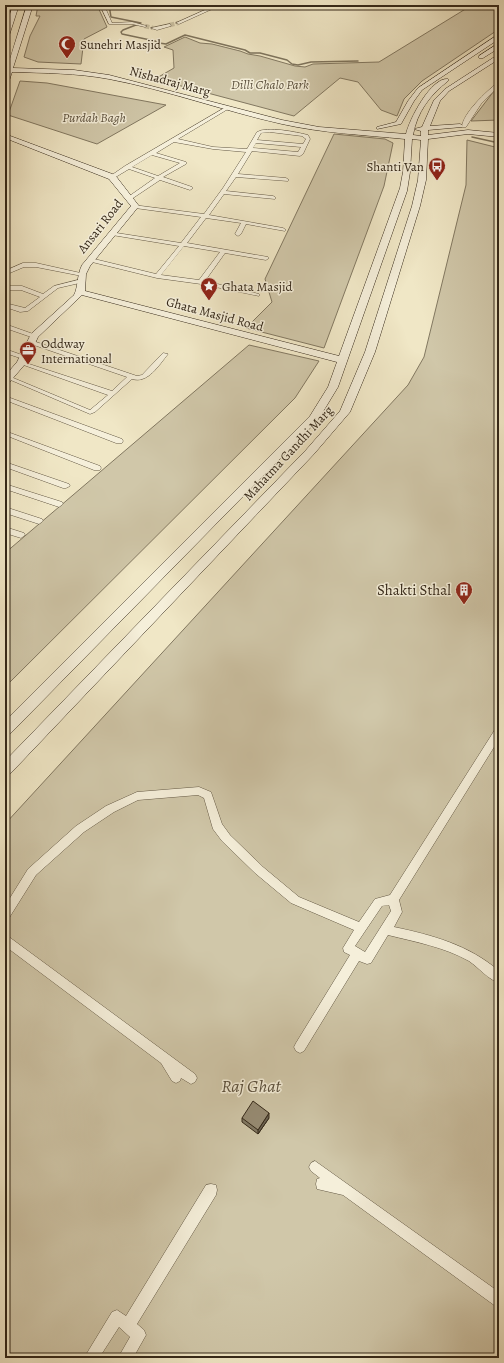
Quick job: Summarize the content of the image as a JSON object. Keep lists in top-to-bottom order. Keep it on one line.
{"streets":{"main road":["Nishadraj Marg","Ansari Road","Ghata Masjid Road","Mahatma Gandhi Marg"]},"crossings":[["Nishadraj Marg","Mahatma Gandhi Marg"],["Ansari Road","Ghata Masjid Road"],["Ghata Masjid Road","Mahatma Gandhi Marg"]],"parks":["Dilli Chalo Park","Purdah Bagh","Raj Ghat"],"places":{"mosque":["Sunehri Masjid"],"bus stop":["Shanti Van"],"place":["Ghata Masjid"],"office":["Oddway International"],"building":["Shakti Sthal"]}}
